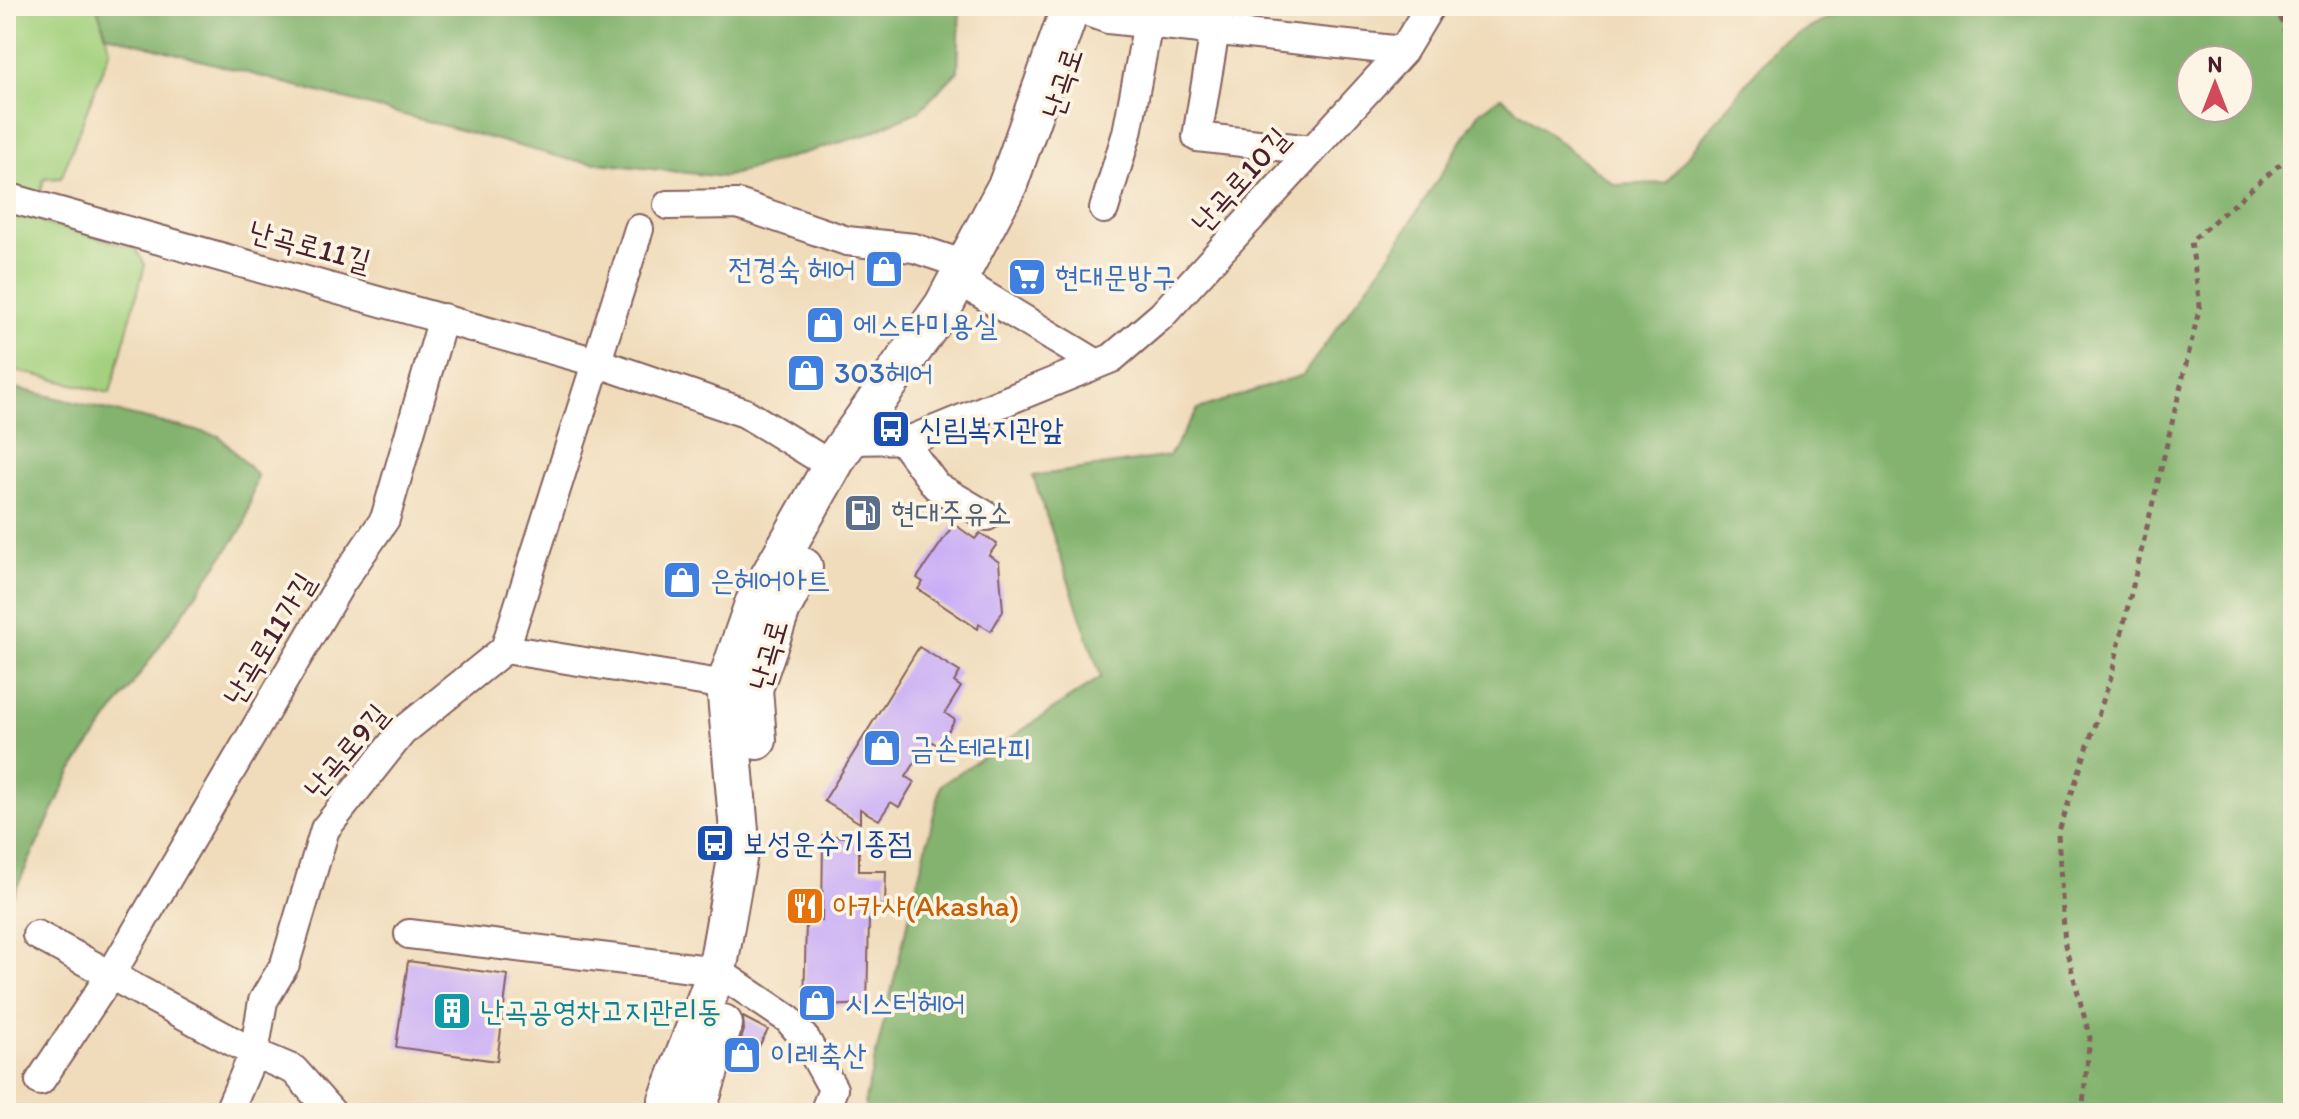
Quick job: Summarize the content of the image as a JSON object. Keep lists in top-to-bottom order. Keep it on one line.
{"streets":{"main road":["난곡로"],"street":["난곡로10길","난곡로11길","난곡로11가길","난곡로9길"]},"crossings":[["난곡로","난곡로10길"],["난곡로","난곡로11길"],["난곡로10길","난곡로11길"],["난곡로11길","난곡로11가길"]],"places":{"shop":["전경숙 헤어","에스타미용실","303헤어","은헤어아트","금손테라피","시스터헤어","이레축산"],"supermarket":["현대문방구"],"bus stop":["신림복지관앞","보성운수기종점"],"fuel station":["현대주유소"],"restaurant":["아카샤(Akasha)"],"building":["난곡공영차고지관리동"]},"north":"top"}
